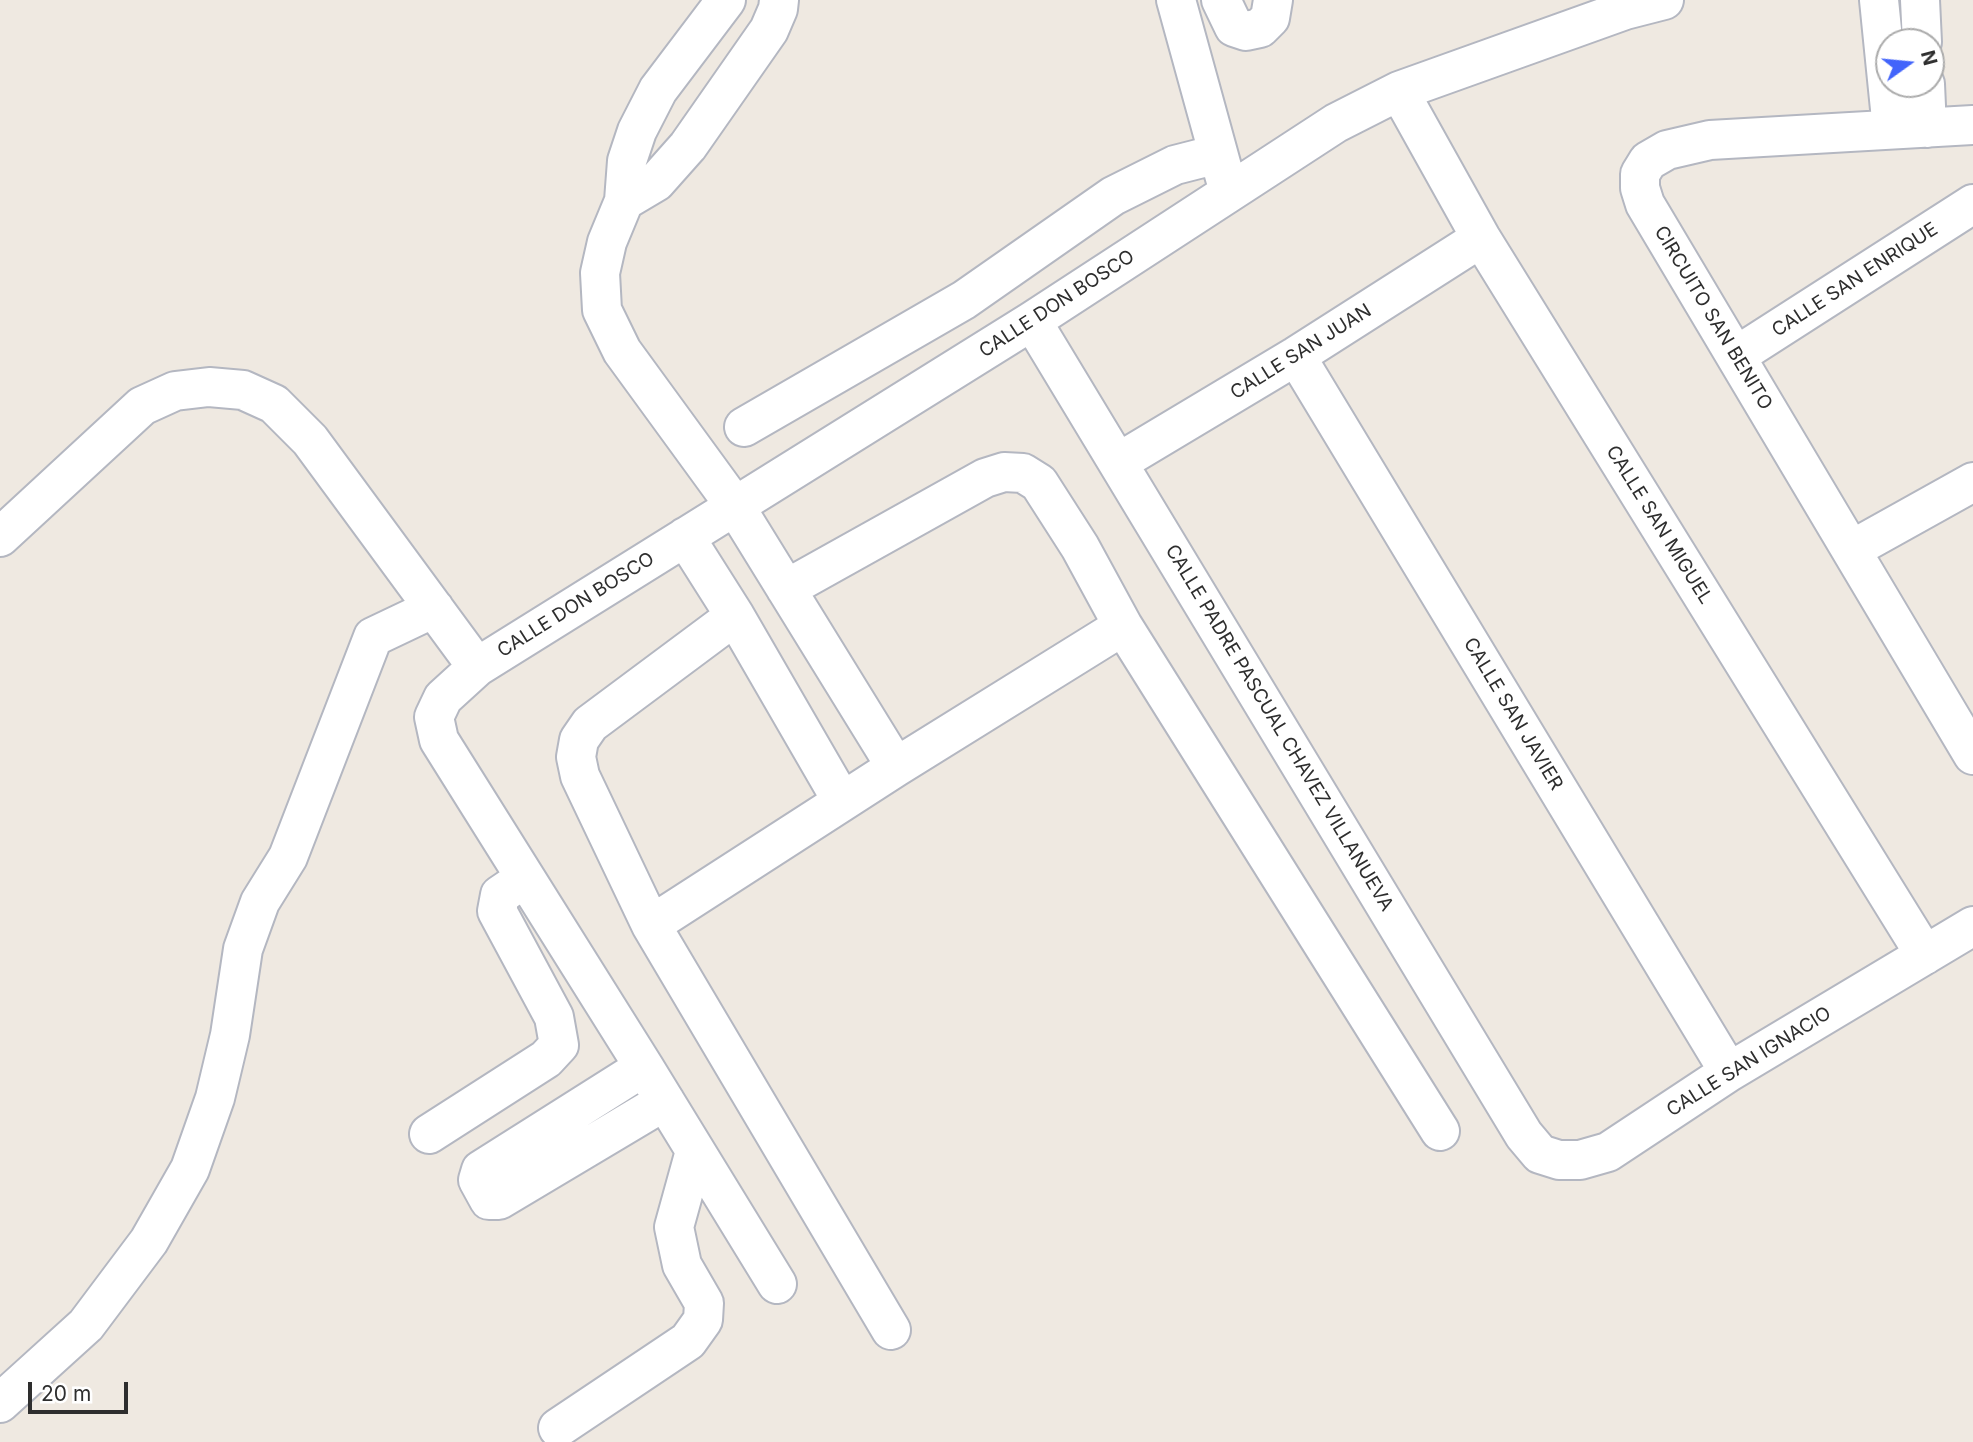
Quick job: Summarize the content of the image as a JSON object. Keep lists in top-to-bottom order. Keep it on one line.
{"streets":{"street":["CALLE SAN ENRIQUE","CALLE DON BOSCO","CIRCUITO SAN BENITO","CALLE SAN JUAN","CALLE SAN MIGUEL","CALLE SAN JAVIER","CALLE PADRE PASCUAL CHAVEZ VILLANUEVA","CALLE SAN IGNACIO"]},"crossings":[["CALLE SAN ENRIQUE","CIRCUITO SAN BENITO"],["CALLE DON BOSCO","CALLE SAN MIGUEL"],["CALLE DON BOSCO","CALLE PADRE PASCUAL CHAVEZ VILLANUEVA"],["CALLE SAN JUAN","CALLE SAN MIGUEL"],["CALLE SAN JUAN","CALLE SAN JAVIER"],["CALLE SAN JUAN","CALLE PADRE PASCUAL CHAVEZ VILLANUEVA"],["CALLE SAN MIGUEL","CALLE SAN IGNACIO"],["CALLE SAN JAVIER","CALLE SAN IGNACIO"],["CALLE PADRE PASCUAL CHAVEZ VILLANUEVA","CALLE SAN IGNACIO"]],"scale_bar":"20 m","north":"right"}
